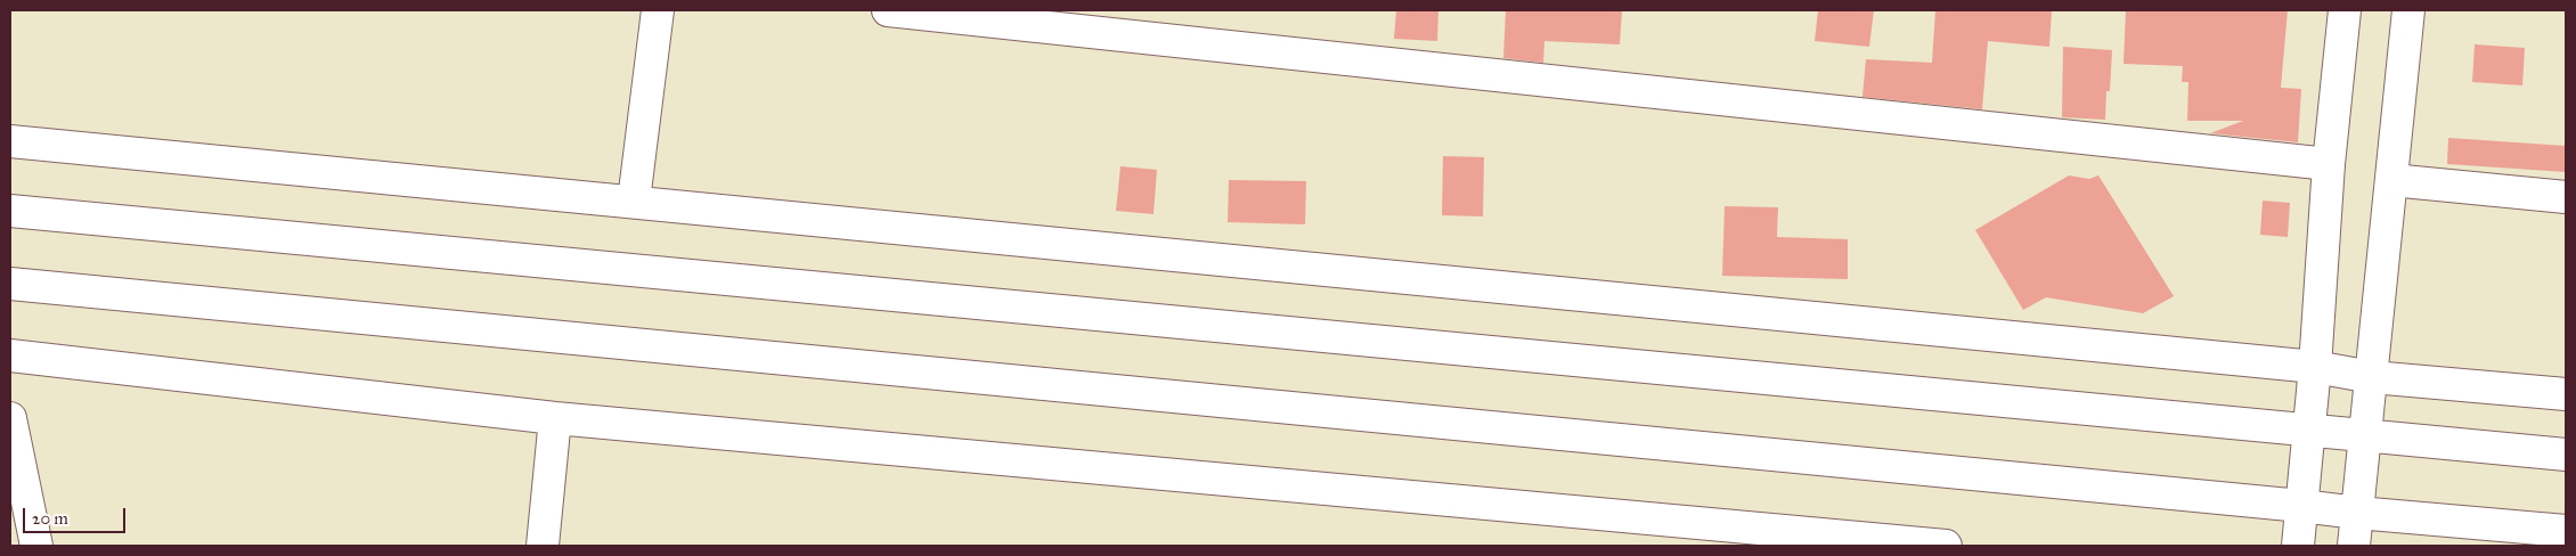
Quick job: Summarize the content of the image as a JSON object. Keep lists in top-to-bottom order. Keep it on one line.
{"scale_bar":"20 m"}
